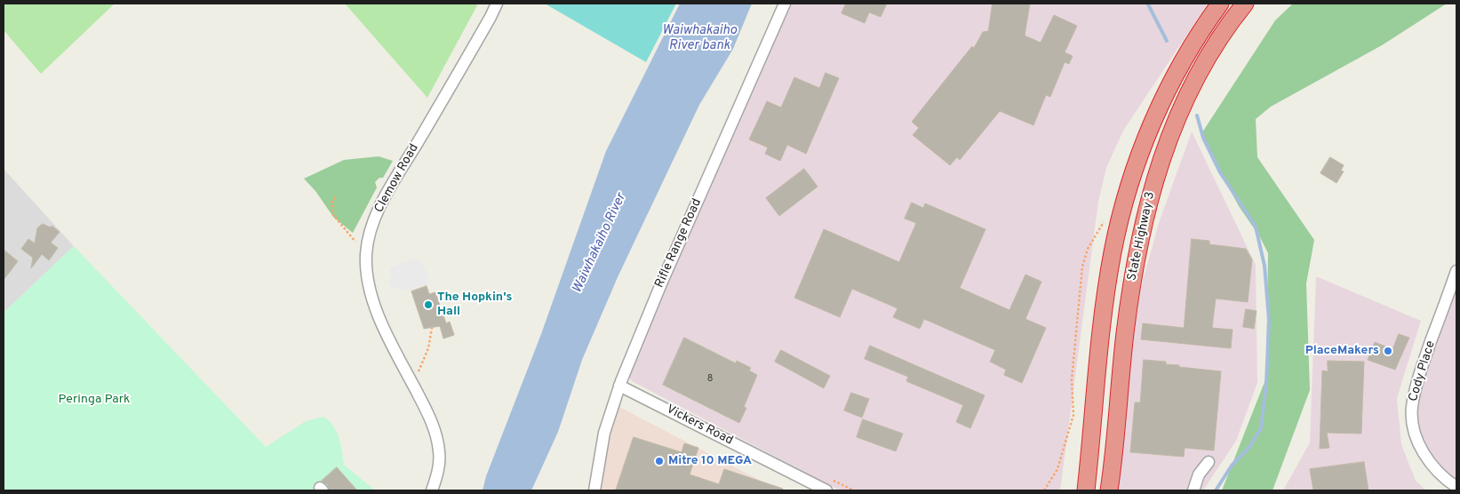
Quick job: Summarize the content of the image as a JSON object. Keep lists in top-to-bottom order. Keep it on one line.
{"streets":{"highway":["State Highway 3"],"street":["Clemow Road","Rifle Range Road","Cody Place","Vickers Road"]},"crossings":[["Rifle Range Road","Vickers Road"]],"water":["Waiwhakaiho River bank","Waiwhakaiho River"],"parks":["Peringa Park"],"places":["The Hopkin's Hall","PlaceMakers","Mitre 10 MEGA"],"house_numbers":["8"]}
